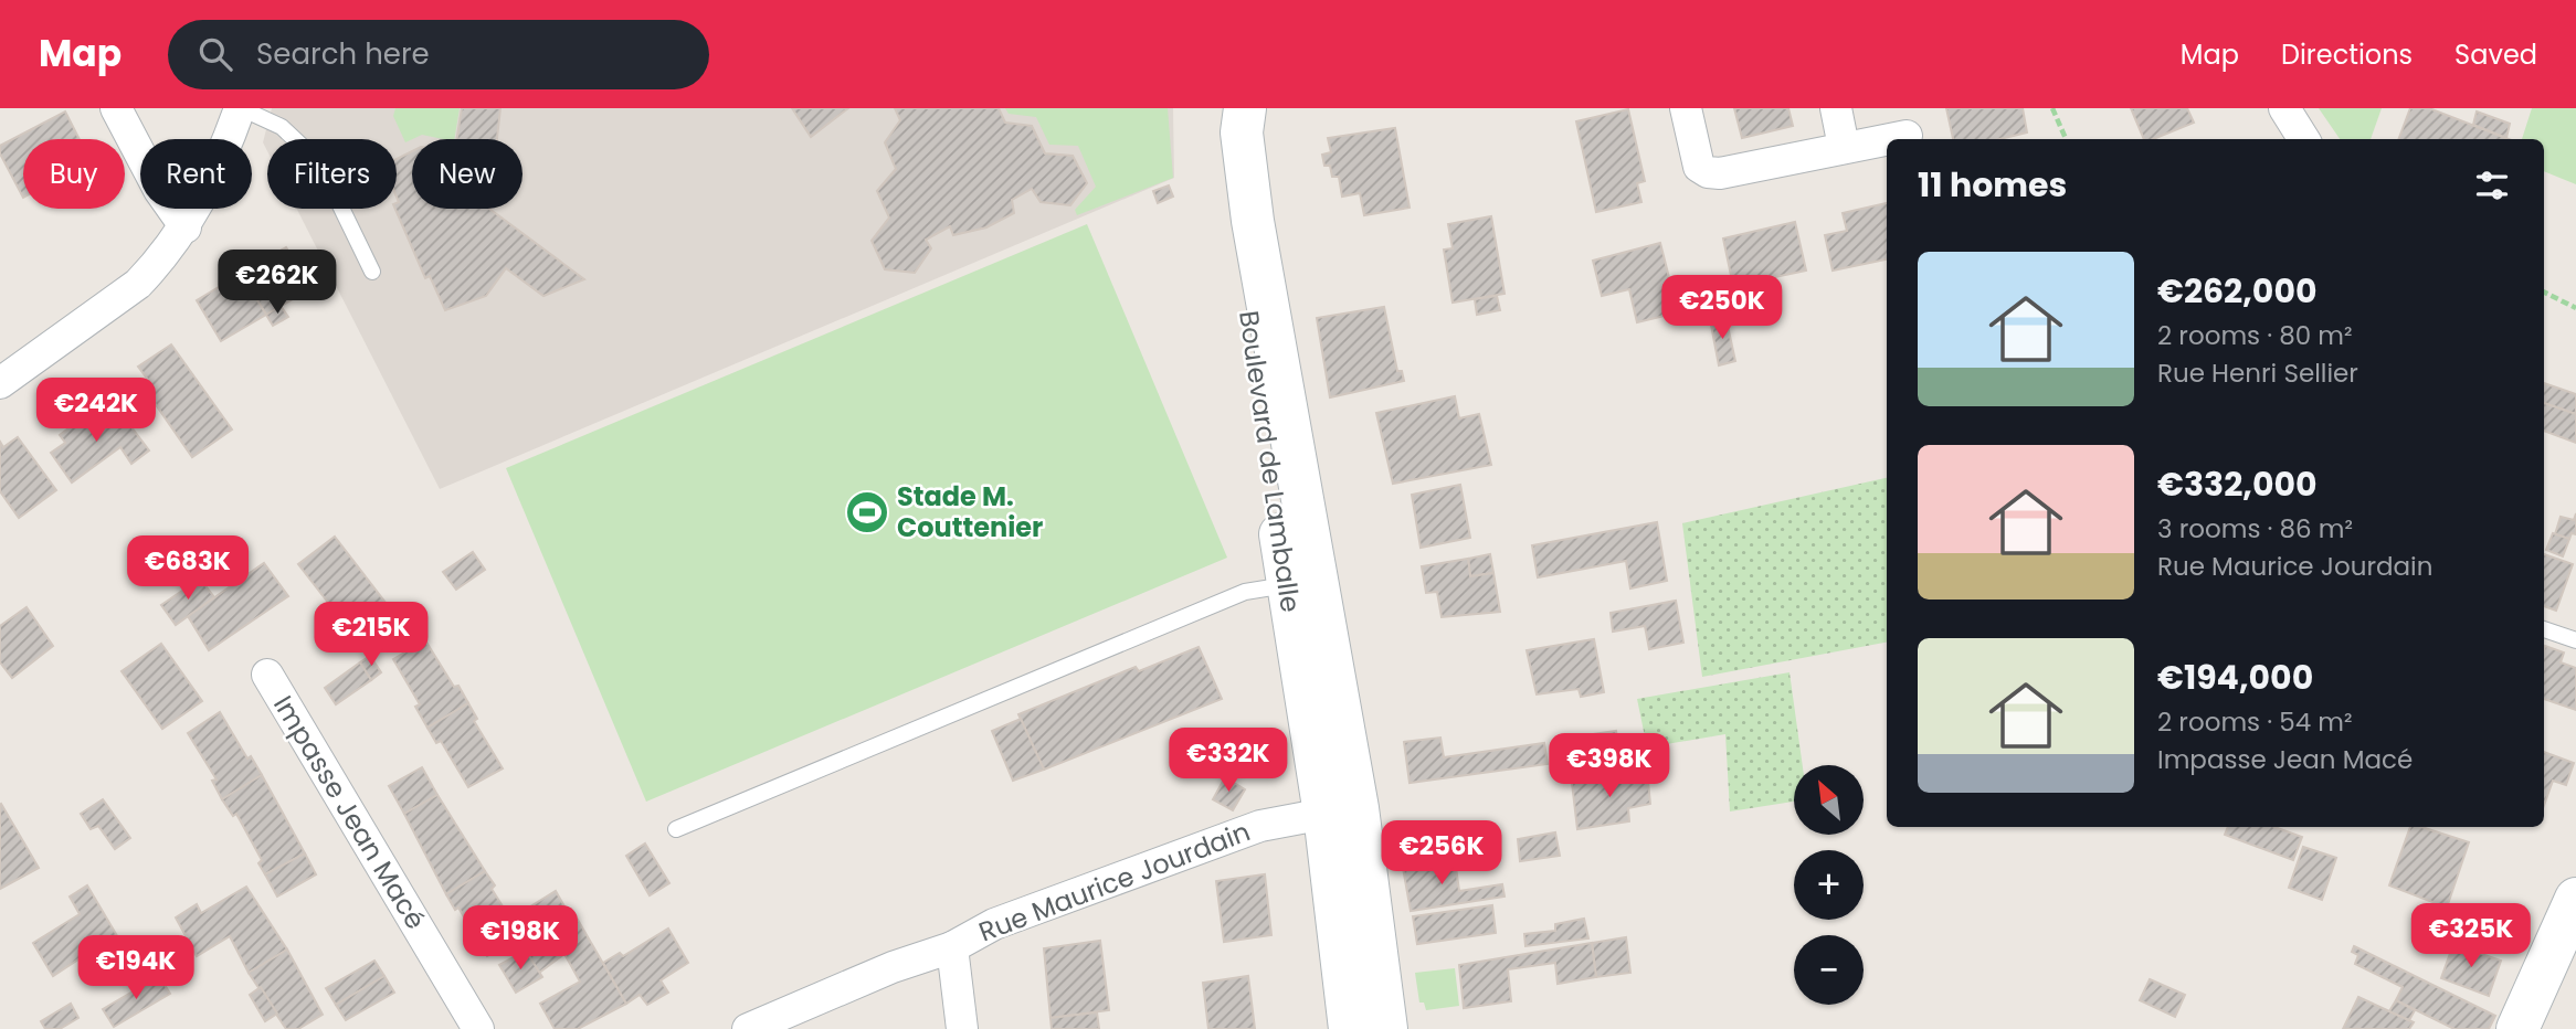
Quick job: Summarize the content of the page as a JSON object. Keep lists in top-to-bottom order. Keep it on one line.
{"streets":{"street":["Boulevard de Lamballe","Impasse Jean Macé","Rue Maurice Jourdain"]},"crossings":[["Boulevard de Lamballe","Rue Maurice Jourdain"]],"places":{"sports":["Stade M. Couttenier"]},"north":"top left","page":{"header":"Map","search":"Search here","nav":["Map","Directions","Saved"],"chip":["Buy","Rent","Filters","New"],"heading":"11 homes","list":[{"name":"€262,000","note":"2 rooms · 80 m² · Rue Henri Sellier"},{"name":"€332,000","note":"3 rooms · 86 m² · Rue Maurice Jourdain"},{"name":"€194,000","note":"2 rooms · 54 m² · Impasse Jean Macé"}],"price":["€262K","€250K","€242K","€683K","€215K","€332K","€398K","€256K","€325K","€198K","€194K"],"map_buttons":["+","−"]}}
